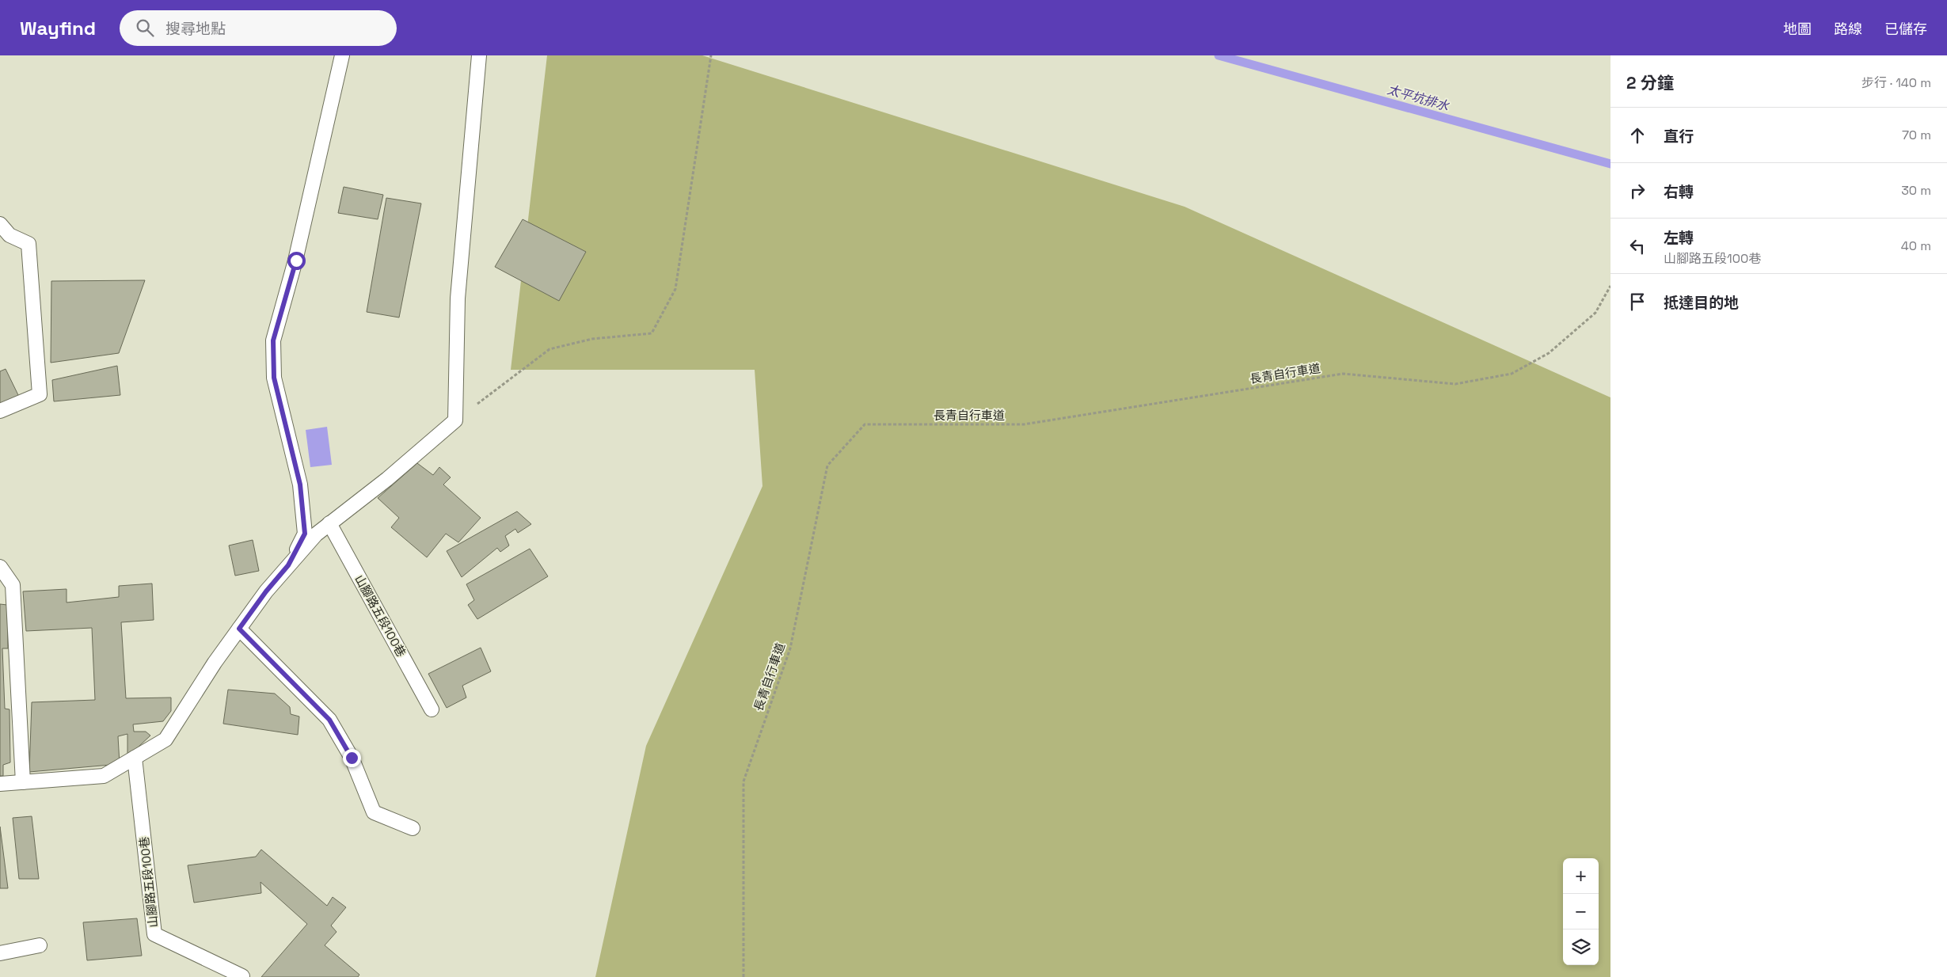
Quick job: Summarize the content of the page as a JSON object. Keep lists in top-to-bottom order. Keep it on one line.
{"streets":{"lane":["山腳路五段100巷"],"path":["長青自行車道"]},"water":["太平坑排水"],"page":{"header":"Wayfind","search":"搜尋地點","nav":["地圖","路線","已儲存"],"heading":["2 分鐘","步行 · 140 m"],"list":[["直行","70 m"],["右轉","30 m"],["左轉","山腳路五段100巷","40 m"],"抵達目的地"],"map_buttons":["+","−"]}}
